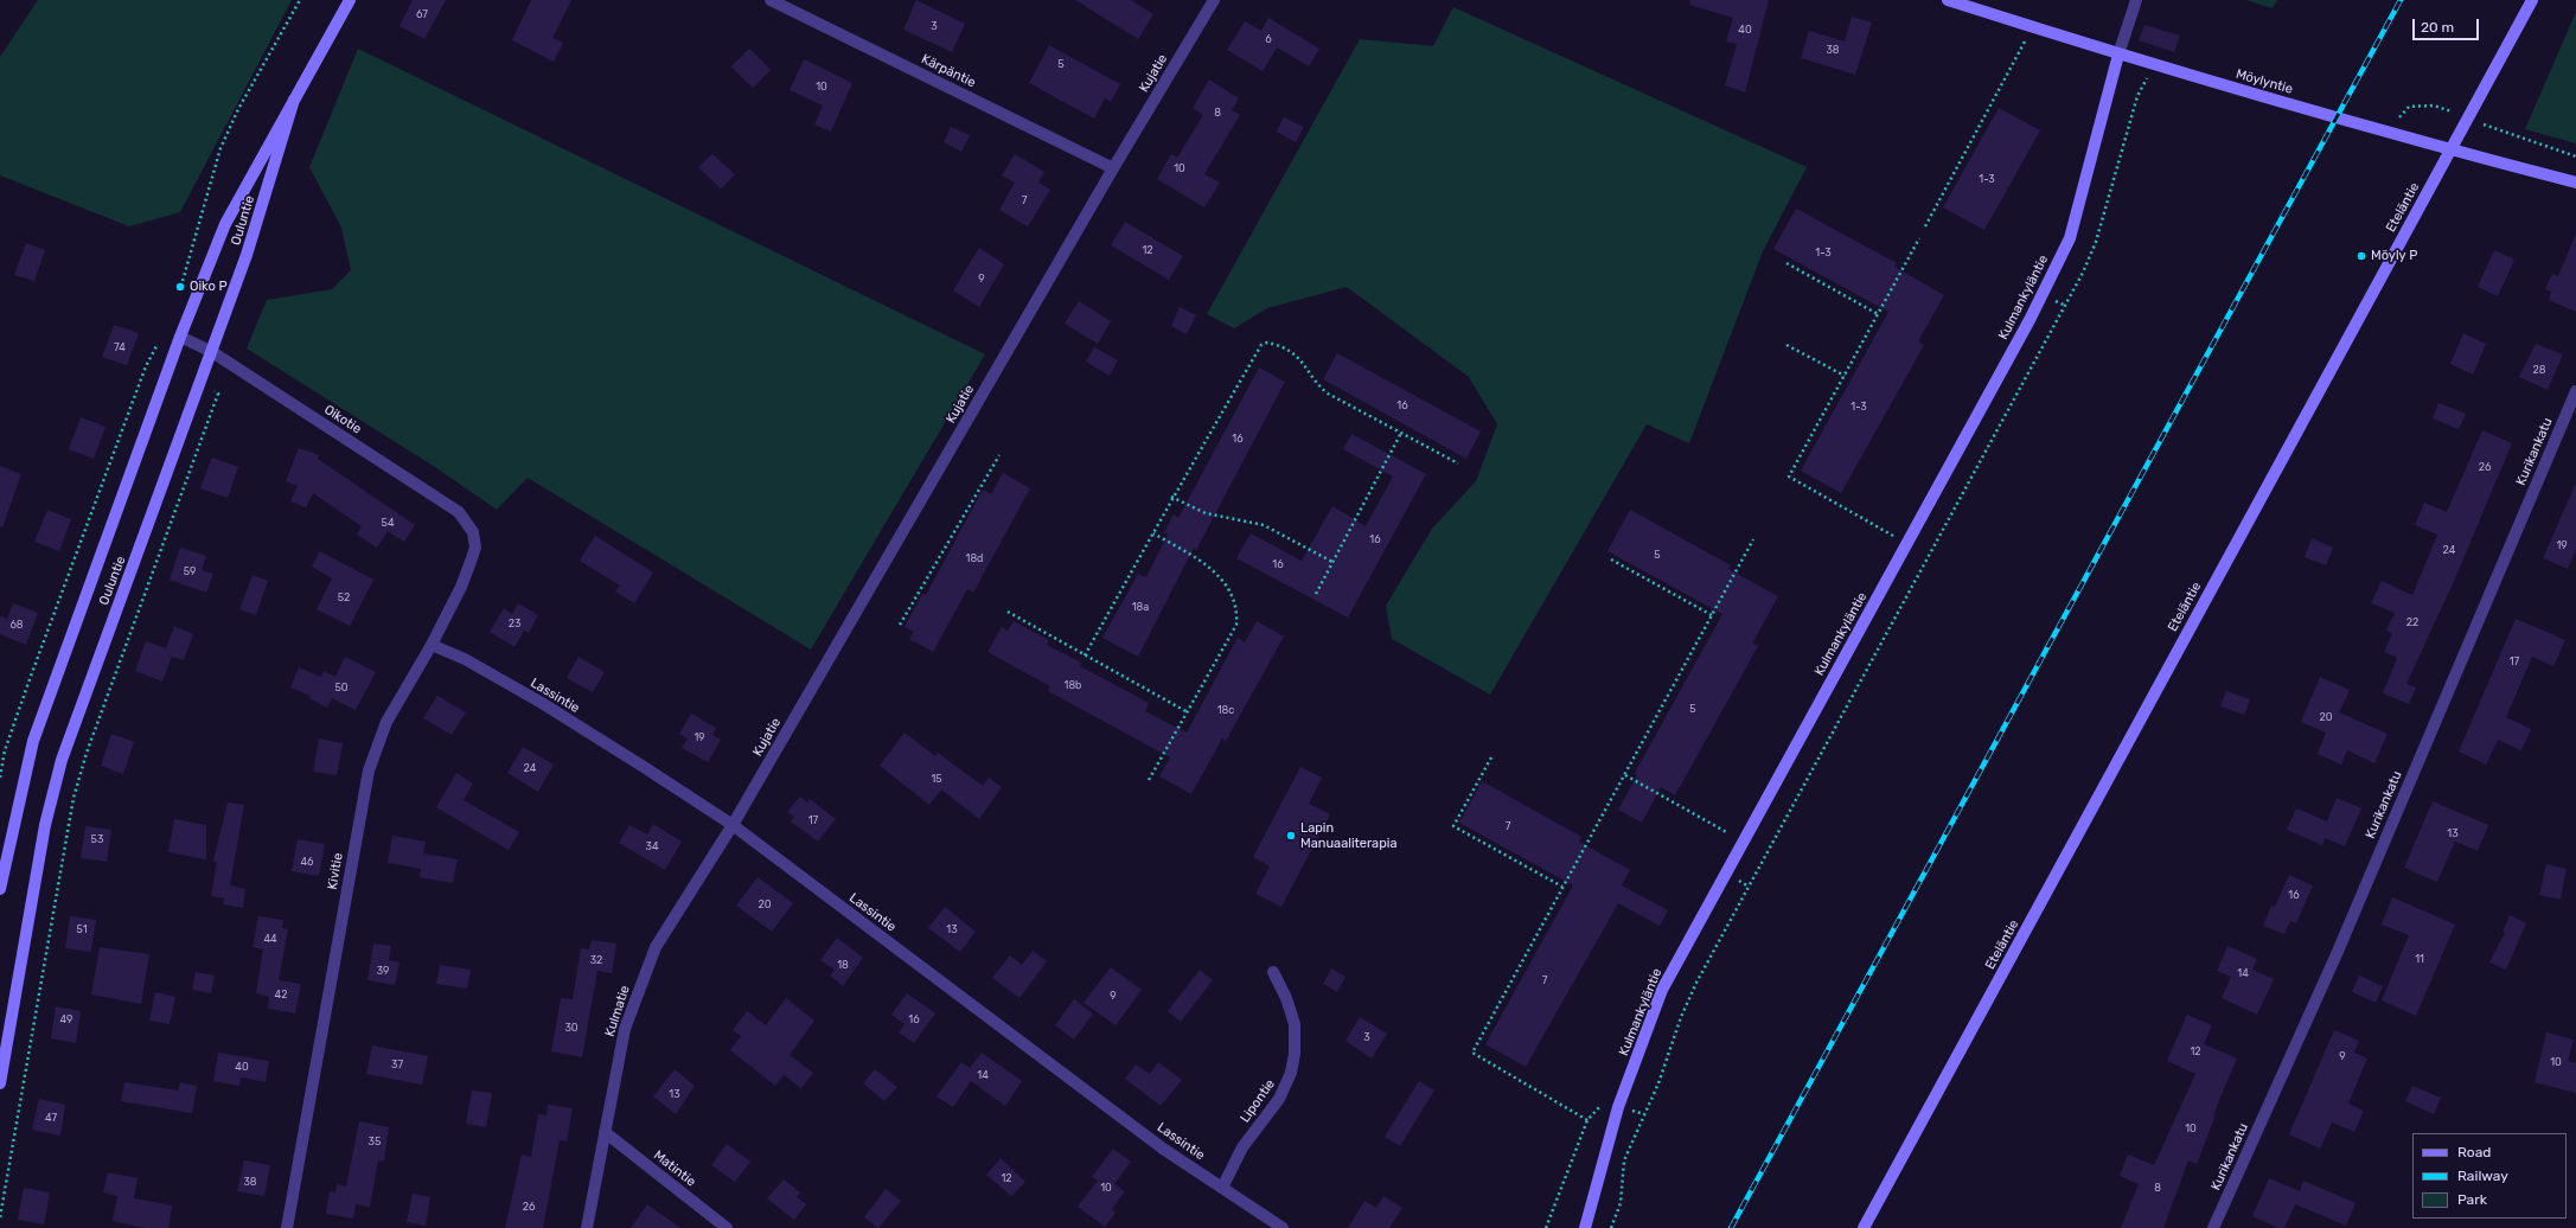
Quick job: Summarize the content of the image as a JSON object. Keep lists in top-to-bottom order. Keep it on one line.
{"streets":{"main road":["Möylyntie","Eteläntie","Ouluntie","Kulmankyläntie"],"street":["Kärpäntie","Kujatie","Oikotie","Kurikankatu","Lassintie","Kivitie","Kulmatie","Lipontie","Matintie"]},"crossings":[["Kärpäntie","Kujatie"],["Kujatie","Lassintie"],["Kujatie","Kulmatie"],["Möylyntie","Eteläntie"],["Möylyntie","Kulmankyläntie"],["Ouluntie","Oikotie"],["Oikotie","Kivitie"],["Lassintie","Kivitie"],["Lassintie","Kulmatie"],["Lassintie","Lipontie"],["Kulmatie","Matintie"]],"places":["Möyly P","Oiko P","Lapin Manuaaliterapia"],"house_numbers":["67","3","40","6","38","5","10","8","10","1-3","7","12","1-3","9","74","28","16","1-3","16","26","54","16","19","24","5","18d","16","59","52","18a","22","23","68","17","18b","50","5","18c","20","19","24","15","17","7","13","53","34","46","16","20","51","13","44","11","32","18","39","14","7","42","9","49","16","30","3","12","9","10","37","40","14","13","47","10","35","12","38","10","8","26"],"legend":["Road","Railway","Park"],"scale_bar":"20 m"}
